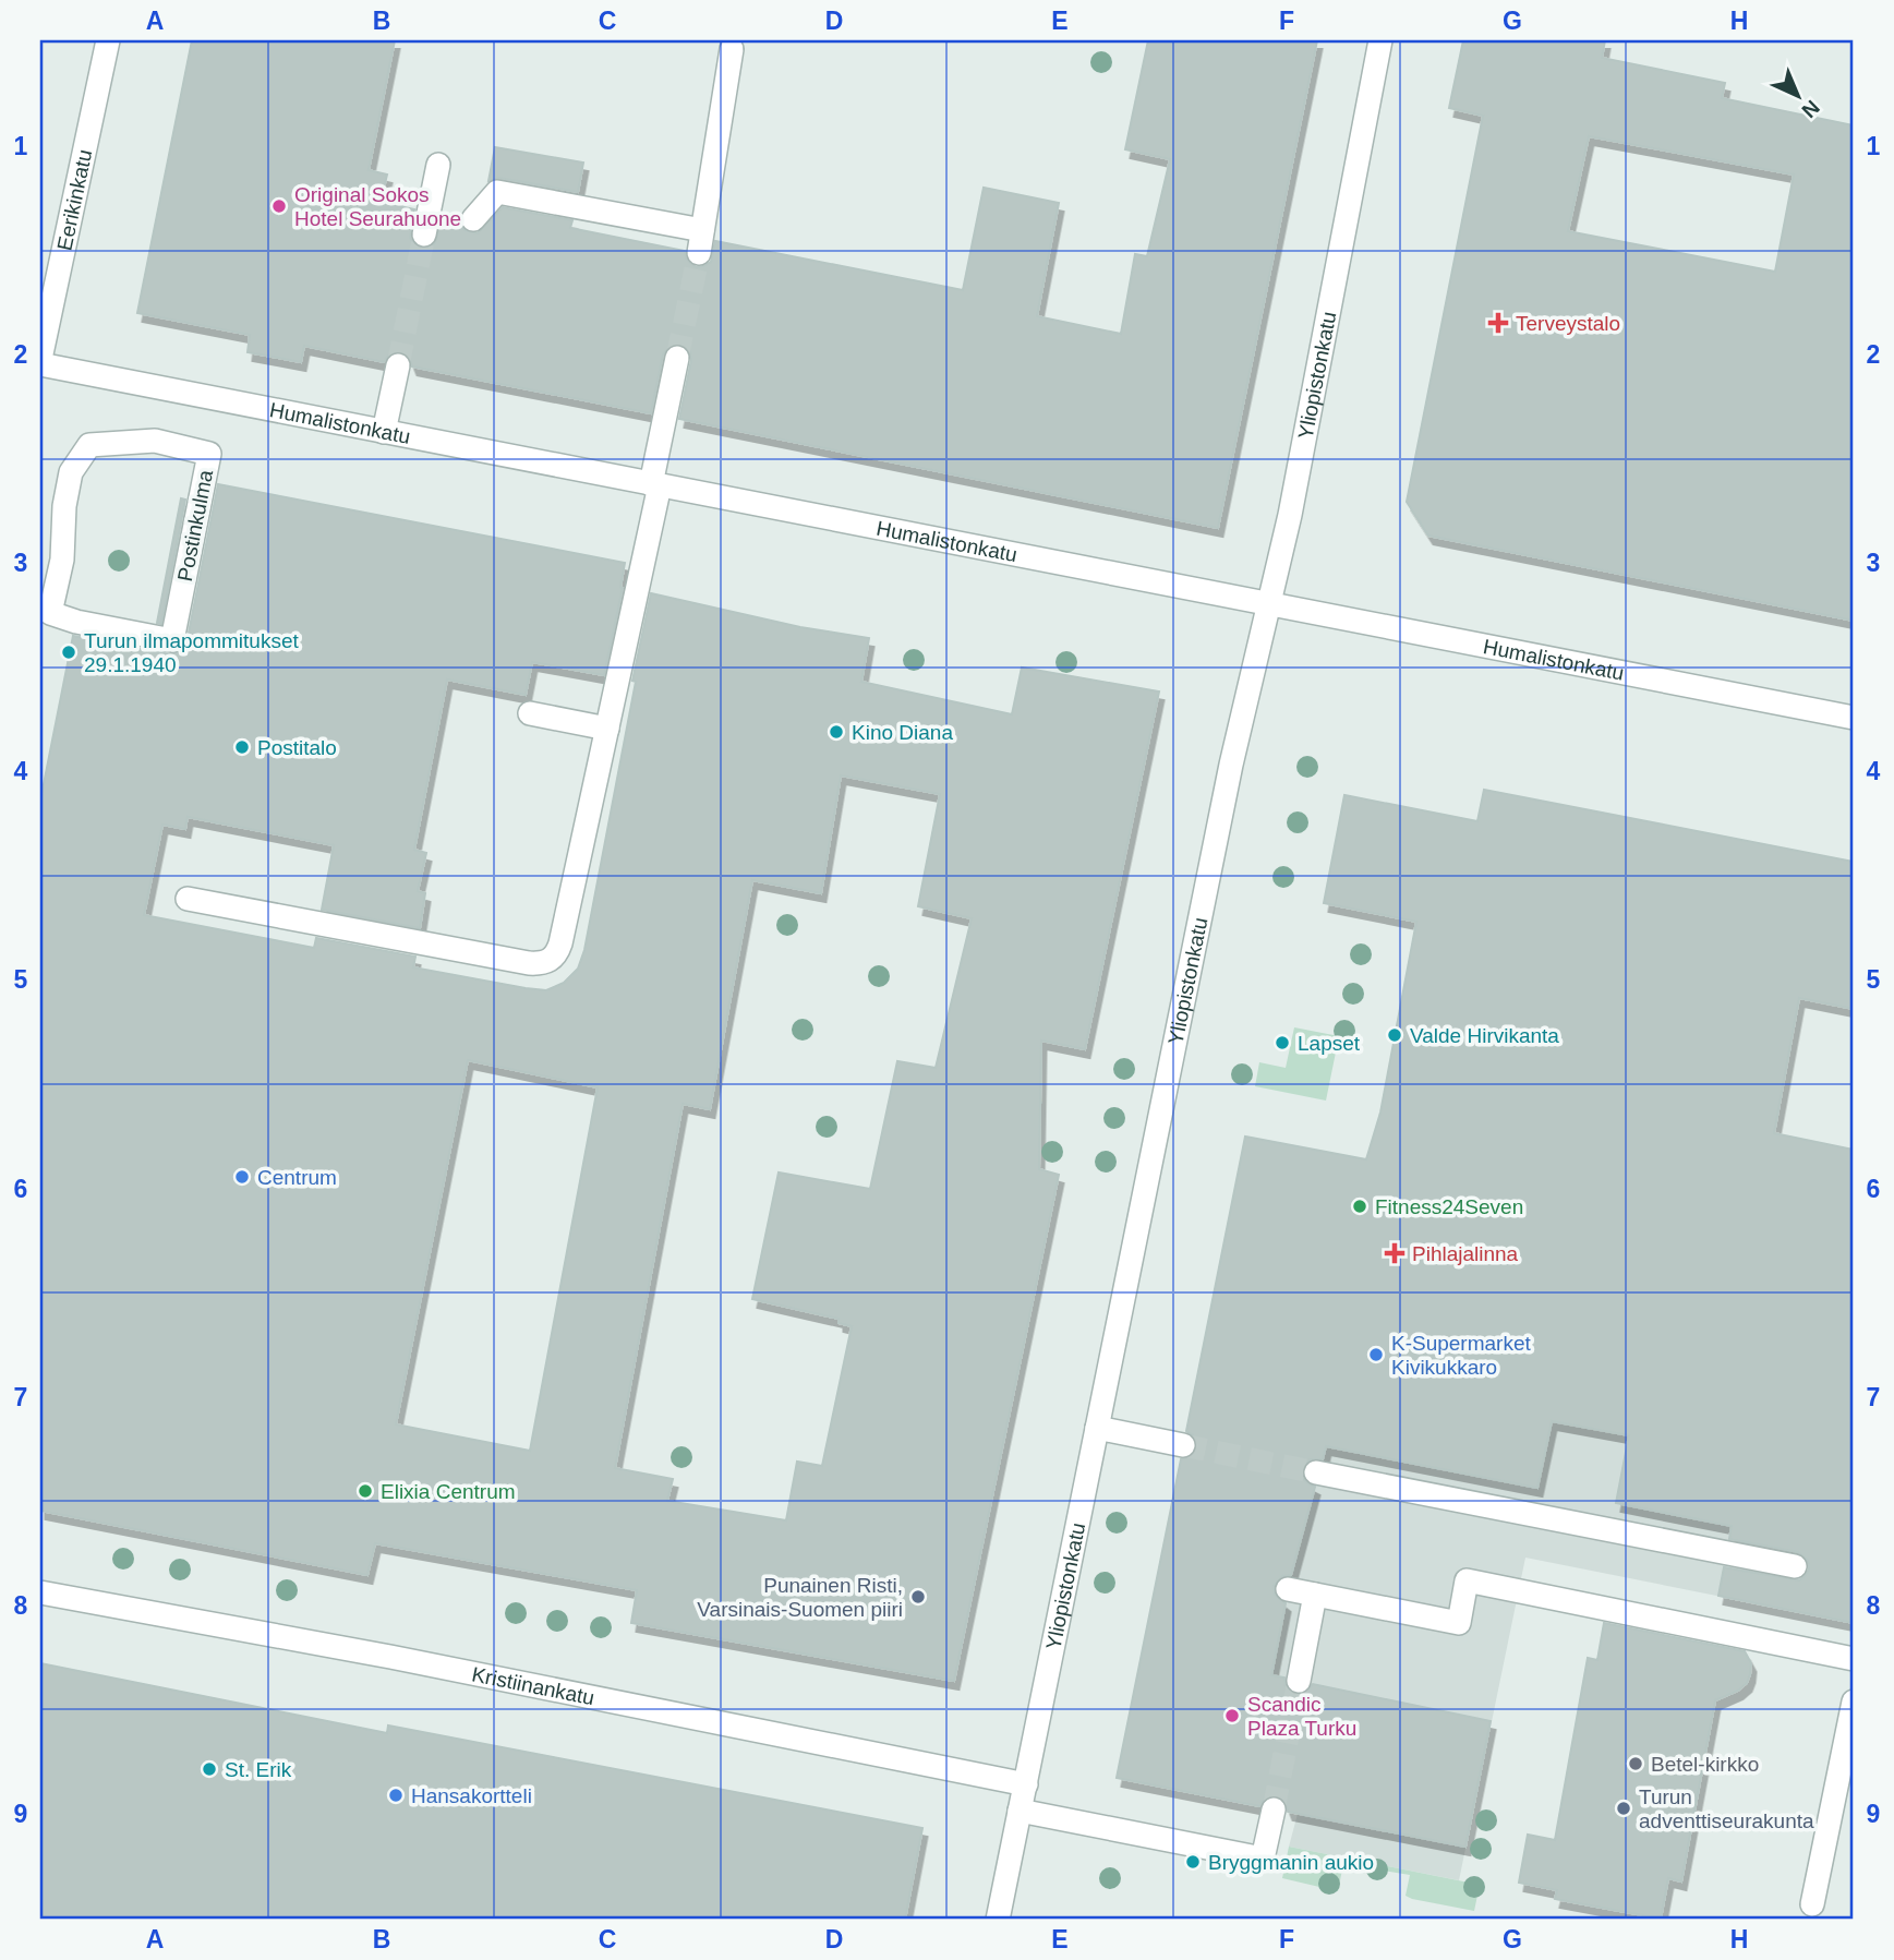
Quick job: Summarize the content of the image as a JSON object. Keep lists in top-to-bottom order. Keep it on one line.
{"streets":{"street":["Eerikinkatu","Yliopistonkatu","Humalistonkatu","Postinkulma","Kristiinankatu"]},"crossings":[["Eerikinkatu","Humalistonkatu"],["Yliopistonkatu","Humalistonkatu"],["Yliopistonkatu","Kristiinankatu"]],"places":{"other":["Original Sokos Hotel Seurahuone","Turun ilmapommitukset 29.1.1940","Kino Diana","Postitalo","Valde Hirvikanta","Lapset","Centrum","Fitness24Seven","K-Supermarket Kivikukkaro","Elixia Centrum","Punainen Risti, Varsinais-Suomen piiri","Scandic Plaza Turku","Betel-kirkko","St. Erik","Hansakortteli","Turun adventtiseurakunta","Bryggmanin aukio"],"health":["Terveystalo","Pihlajalinna"]},"north":"bottom right","grid":{"columns":["A","B","C","D","E","F","G","H"],"rows":["1","2","3","4","5","6","7","8","9"]}}
